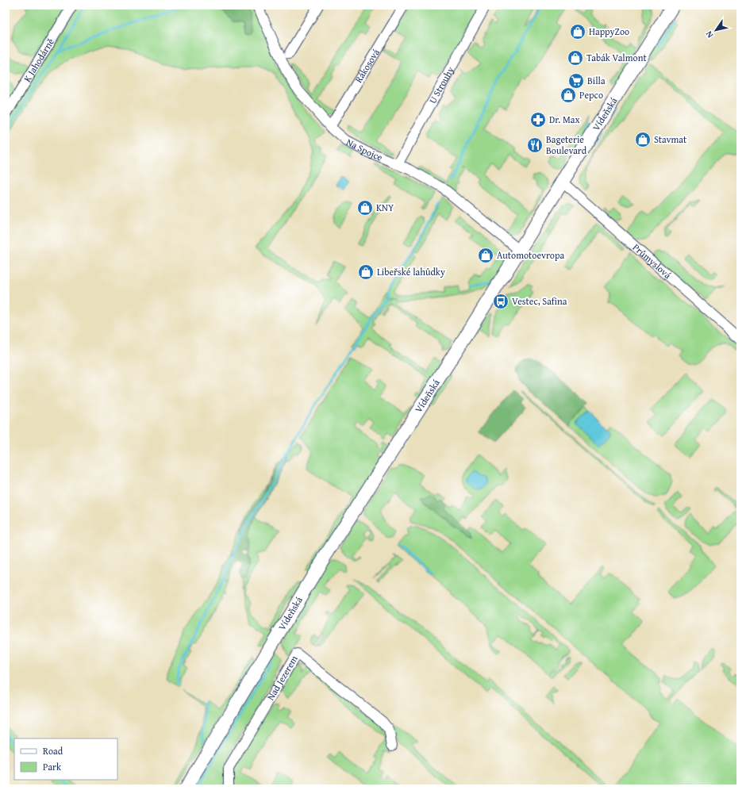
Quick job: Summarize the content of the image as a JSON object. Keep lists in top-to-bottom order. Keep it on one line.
{"streets":{"main road":["Vídeňská"],"street":["K Jahodárně","Rákosová","U Strouhy","Na Spojce","Průmyslová","Nad Jezerem"]},"crossings":[["Rákosová","Na Spojce"],["U Strouhy","Na Spojce"],["Vídeňská","Na Spojce"],["Vídeňská","Průmyslová"]],"places":{"shop":["HappyZoo","Tabák Valmont","Pepco","Stavmat","KNY","Automotoevropa","Libeřské lahůdky"],"supermarket":["Billa"],"pharmacy":["Dr. Max"],"restaurant":["Bageterie Boulevard"],"bus stop":["Vestec, Safina"]},"legend":["Road","Park"],"north":"bottom left"}
